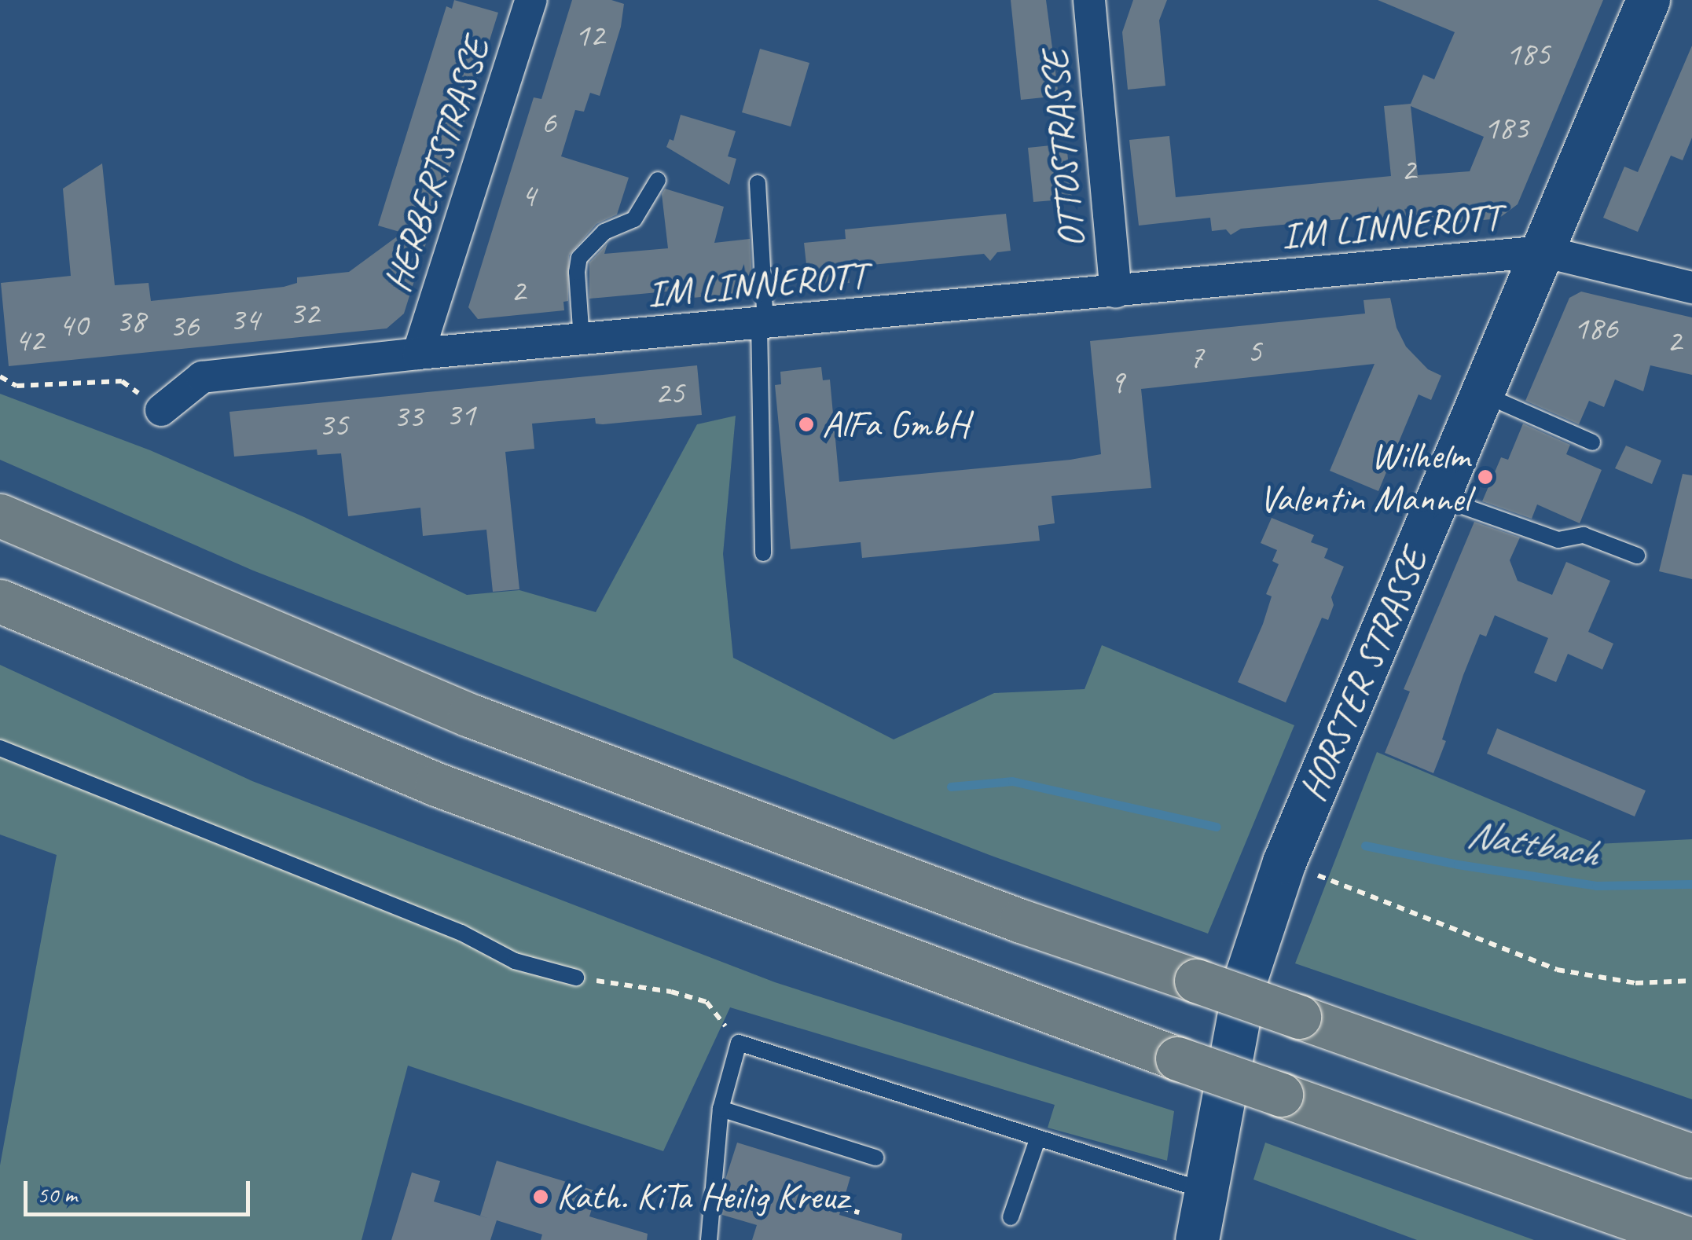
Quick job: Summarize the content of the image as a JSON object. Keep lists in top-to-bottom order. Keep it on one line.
{"streets":{"main road":["HORSTER STRASSE"],"street":["OTTOSTRASSE","HERBERTSTRASSE","IM LINNEROTT"]},"crossings":[["OTTOSTRASSE","IM LINNEROTT"],["HERBERTSTRASSE","IM LINNEROTT"],["IM LINNEROTT","HORSTER STRASSE"]],"water":["Nattbach"],"places":["AlFa GmbH","Wilhelm Valentin Mannel","Kath. KiTa Heilig Kreuz"],"house_numbers":["12","185","6","183","2","4","2","32","34","38","40","36","186","42","2","5","7","9","25","31","33","35"],"scale_bar":"50 m"}
